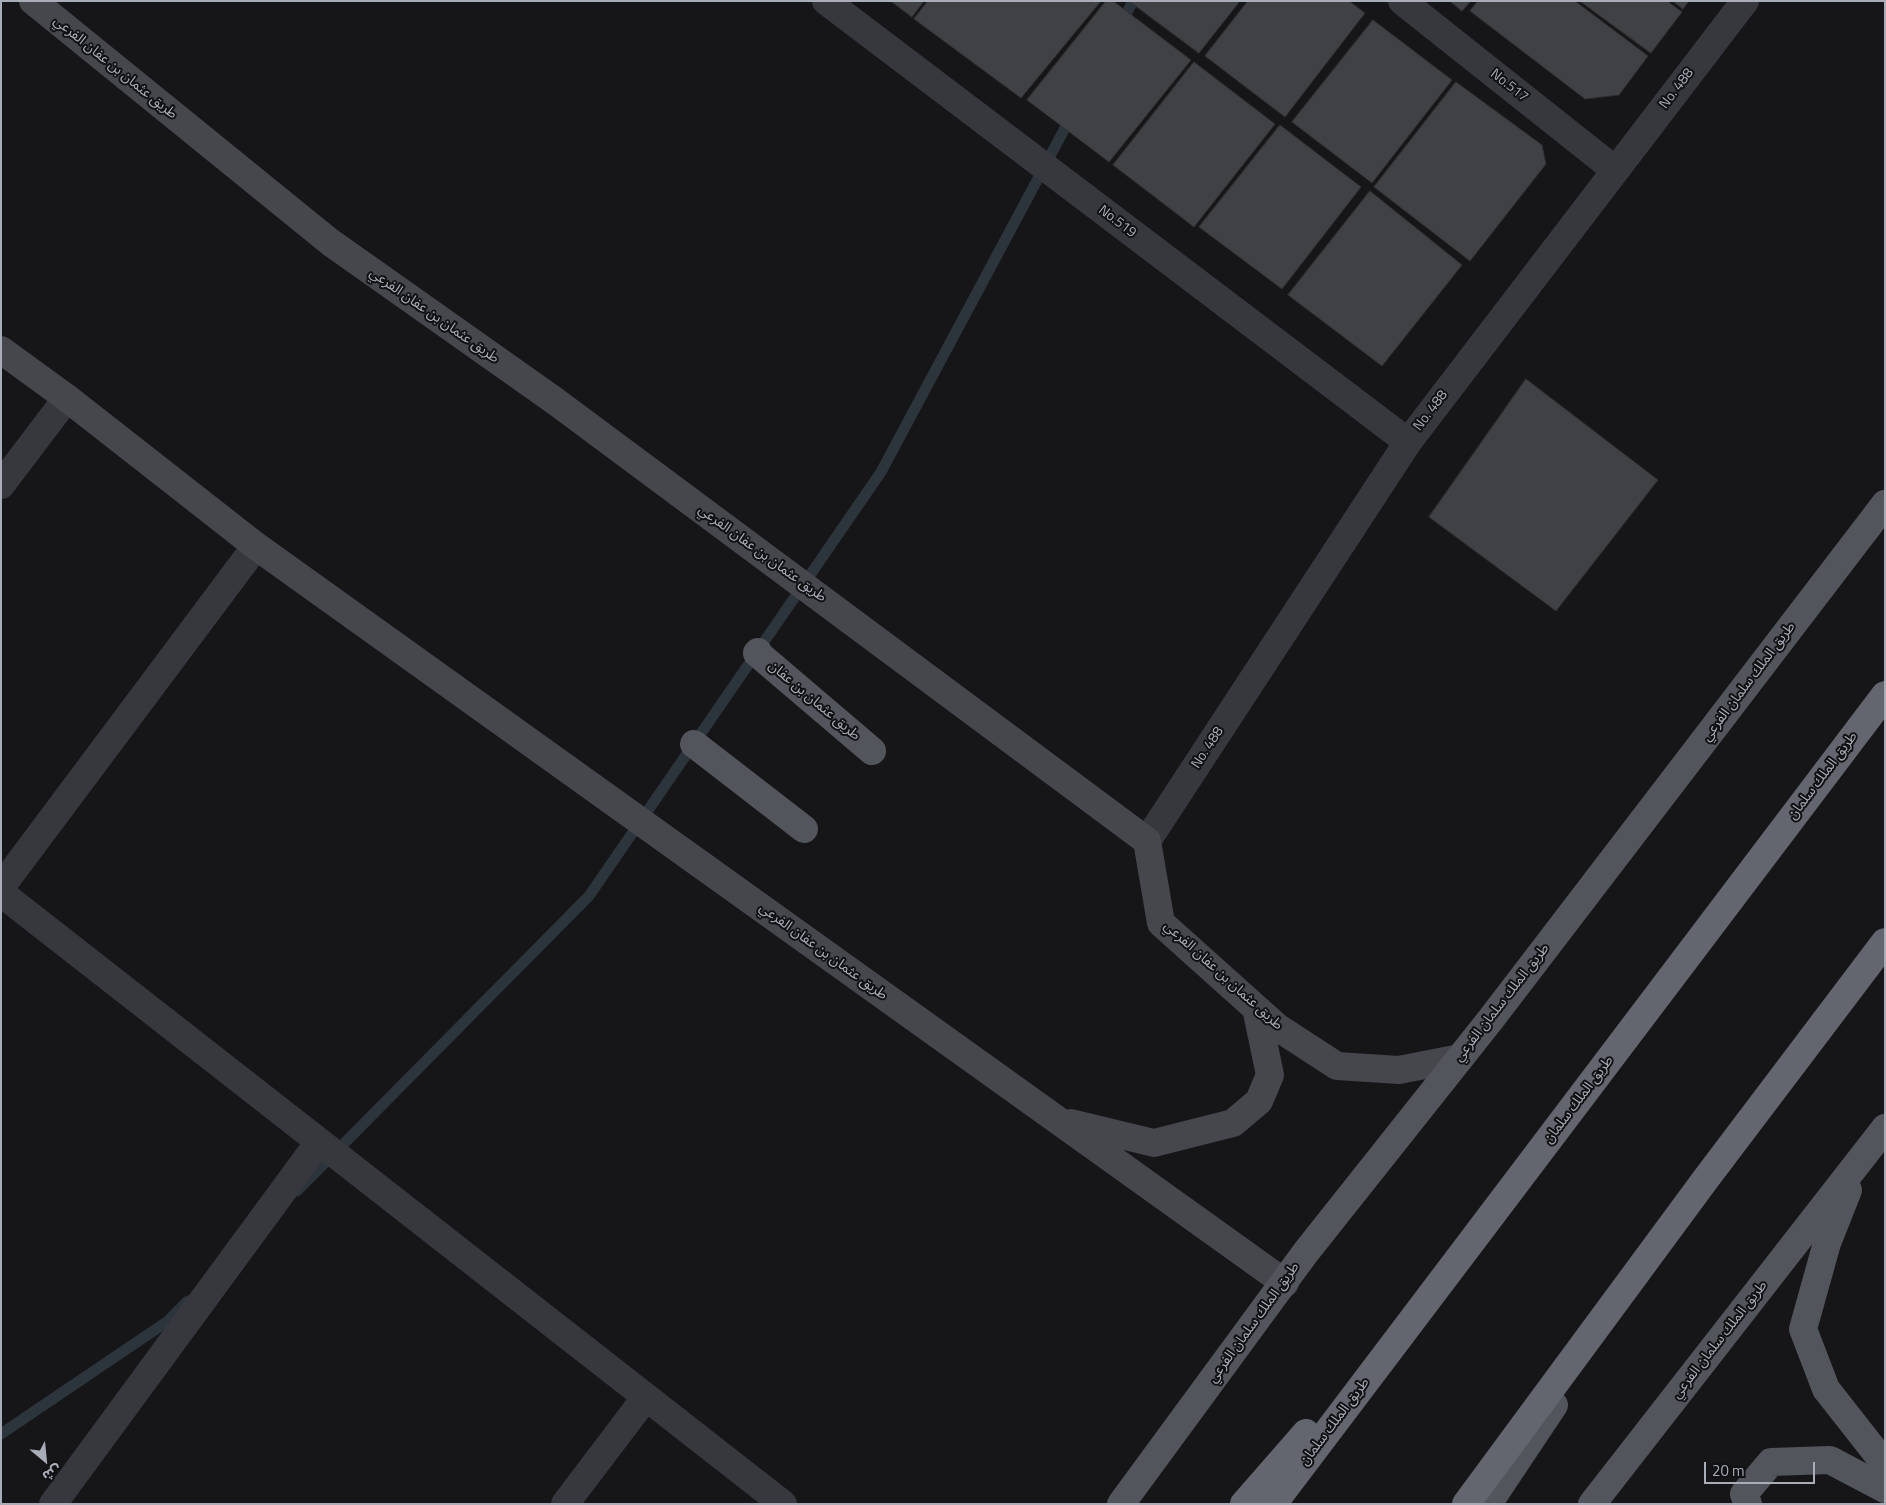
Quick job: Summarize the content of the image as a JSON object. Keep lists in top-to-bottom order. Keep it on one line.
{"streets":{"highway":["طريق الملك سلمان"],"main road":["طريق عثمان بن عفان الفرعي","طريق الملك سلمان الفرعي","طريق عثمان بن عفان"],"street":["No.517","No. 488","No.519"]},"crossings":[["طريق عثمان بن عفان الفرعي","No. 488"],["طريق عثمان بن عفان الفرعي","طريق الملك سلمان الفرعي"],["No.517","No. 488"],["No. 488","No.519"]],"scale_bar":"20 m","north":"bottom right"}
